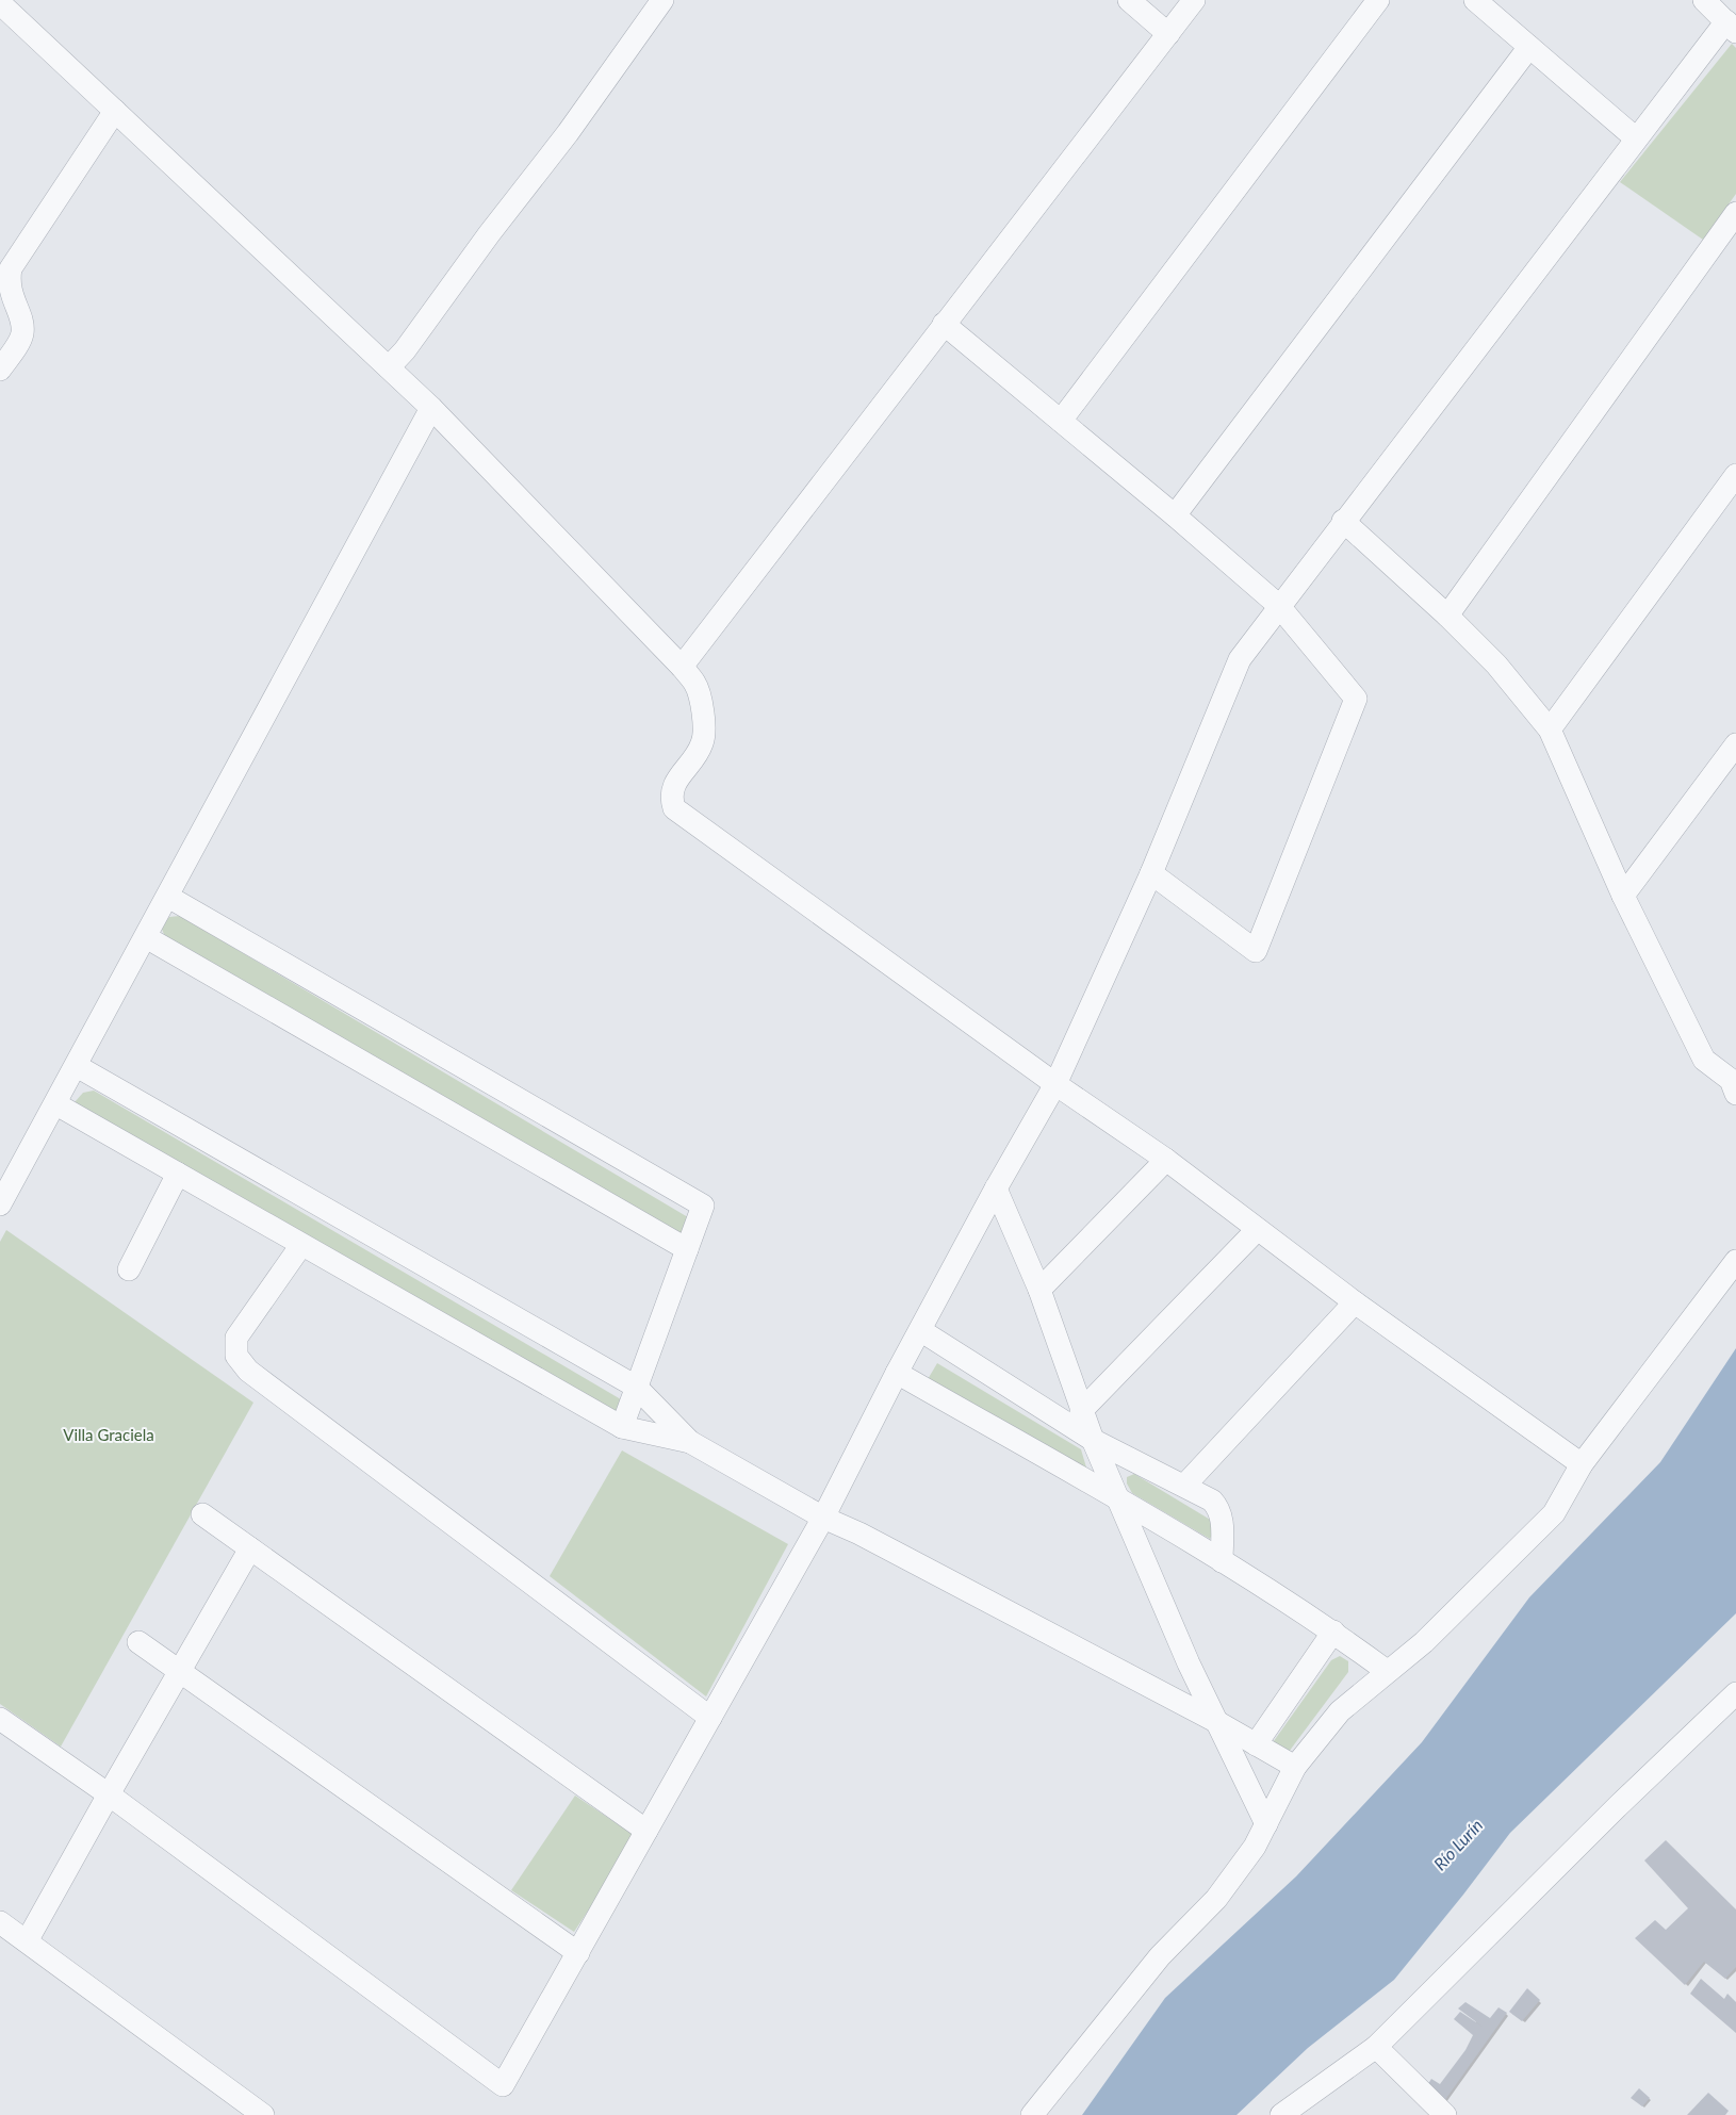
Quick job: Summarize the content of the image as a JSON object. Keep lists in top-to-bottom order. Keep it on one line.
{"water":["Río Lurín"],"parks":["Villa Graciela"]}
